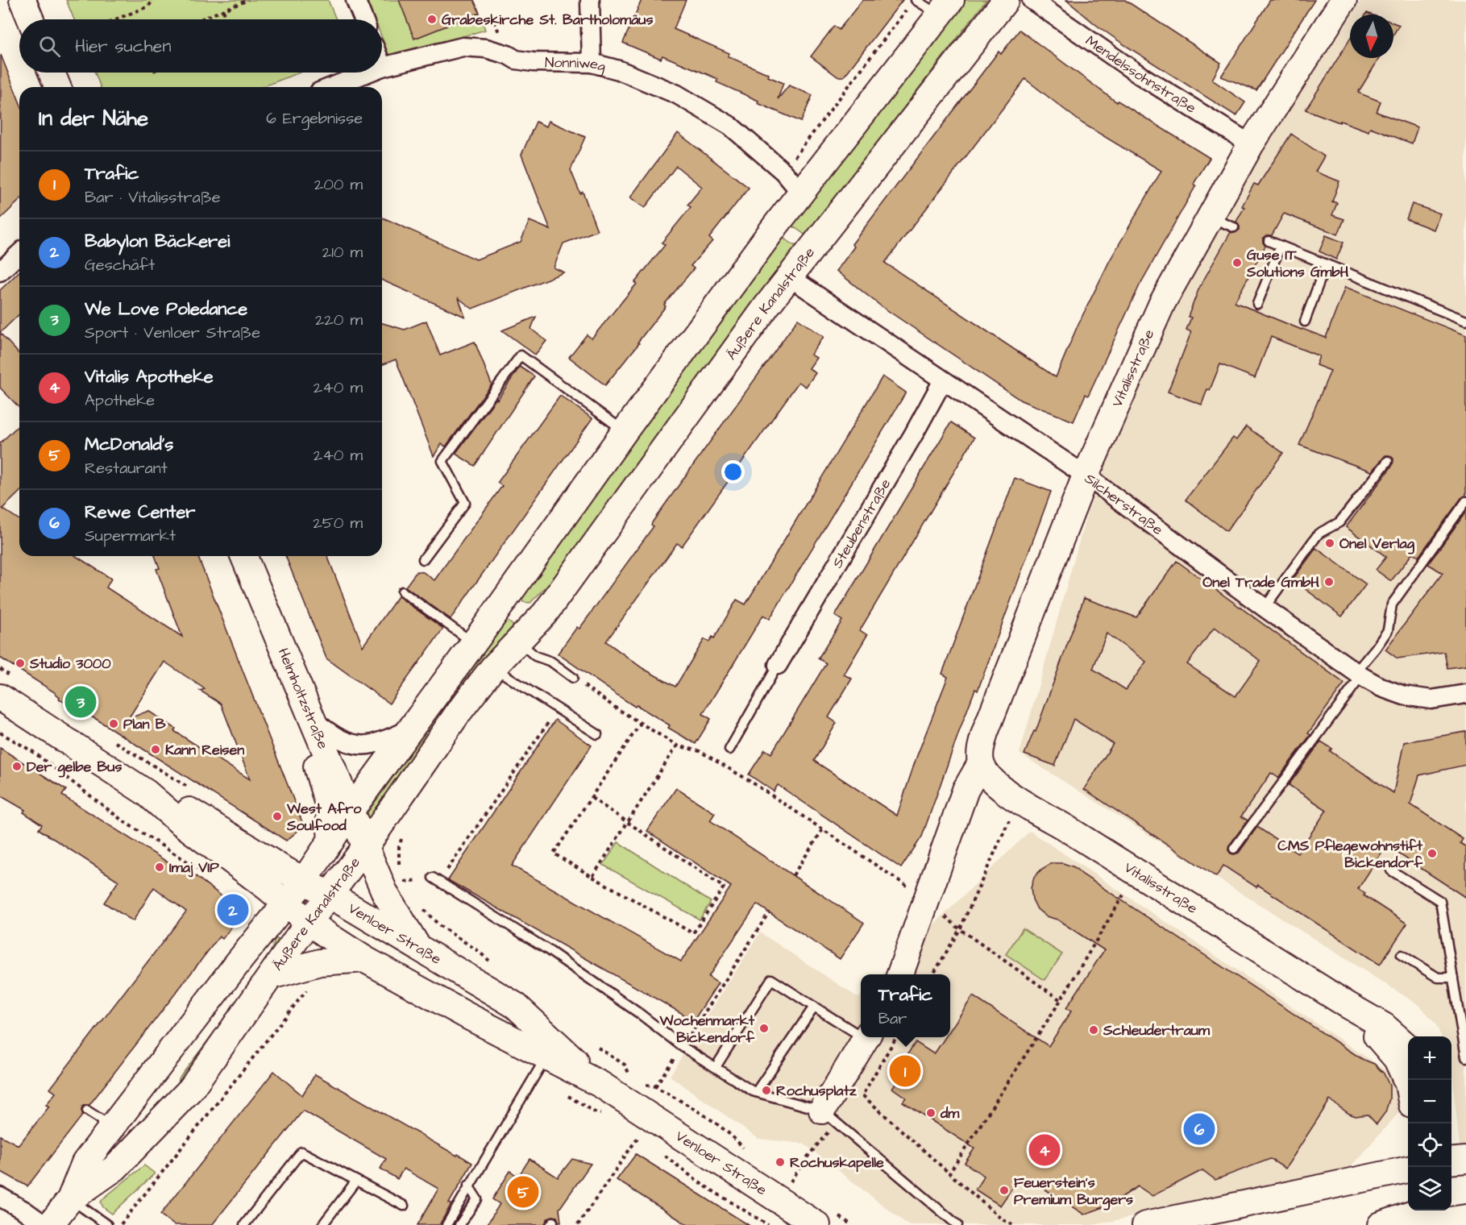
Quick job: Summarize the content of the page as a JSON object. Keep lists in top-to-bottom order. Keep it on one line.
{"streets":{"main road":["Äußere Kanalstraße","Vitalisstraße","Helmholtzstraße","Venloer Straße"],"street":["Nonniweg","Mendelssohnstraße","Silcherstraße","Steubenstraße"]},"crossings":[["Nonniweg","Äußere Kanalstraße"],["Mendelssohnstraße","Vitalisstraße"],["Äußere Kanalstraße","Silcherstraße"],["Äußere Kanalstraße","Helmholtzstraße"],["Äußere Kanalstraße","Venloer Straße"],["Vitalisstraße","Silcherstraße"],["Silcherstraße","Steubenstraße"],["Helmholtzstraße","Venloer Straße"]],"places":["Grabeskirche St. Bartholomäus","Guse IT Solutions GmbH","Önel Verlag","Önel Trade GmbH","Studio 3000","Plan B","Kann Reisen","Der gelbe Bus","West Afro Soulfood","CMS Pflegewohnstift Bickendorf","Imaj VIP","Wochenmarkt Bickendorf","Schleudertraum","Rochusplatz","dm","Rochuskapelle","Feuerstein's Premium Burgers"],"north":"bottom","page":{"search":"Hier suchen","heading":["In der Nähe","6 Ergebnisse"],"list":[{"mark":"1","name":"Trafic","note":"Bar · Vitalisstraße","value":"200 m"},{"mark":"2","name":"Babylon Bäckerei","note":"Geschäft","value":"210 m"},{"mark":"3","name":"We Love Poledance","note":"Sport · Venloer Straße","value":"220 m"},{"mark":"4","name":"Vitalis Apotheke","note":"Apotheke","value":"240 m"},{"mark":"5","name":"McDonald's","note":"Restaurant","value":"240 m"},{"mark":"6","name":"Rewe Center","note":"Supermarkt","value":"250 m"}],"pins":["3","2","1","6","4","5"],"popup":["Trafic","Bar"],"map_buttons":["+","−"]}}
